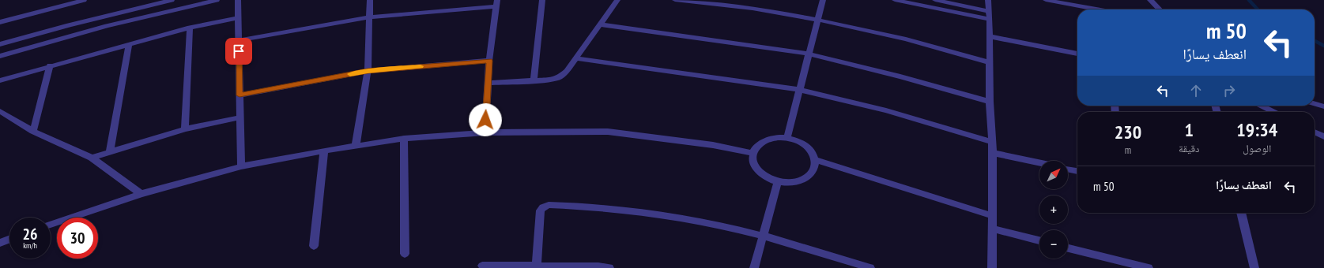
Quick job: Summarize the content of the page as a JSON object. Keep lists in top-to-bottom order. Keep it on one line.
{"north":"top right","page":{"turn":["50 m","انعطف يسارًا"],"eta":["19:34","الوصول","1","دقيقة","230","m"],"map_buttons":["+","−"],"list":[{"name":"انعطف يسارًا","value":"50 m"}],"speed":"26 km/h","limit":"30"}}
